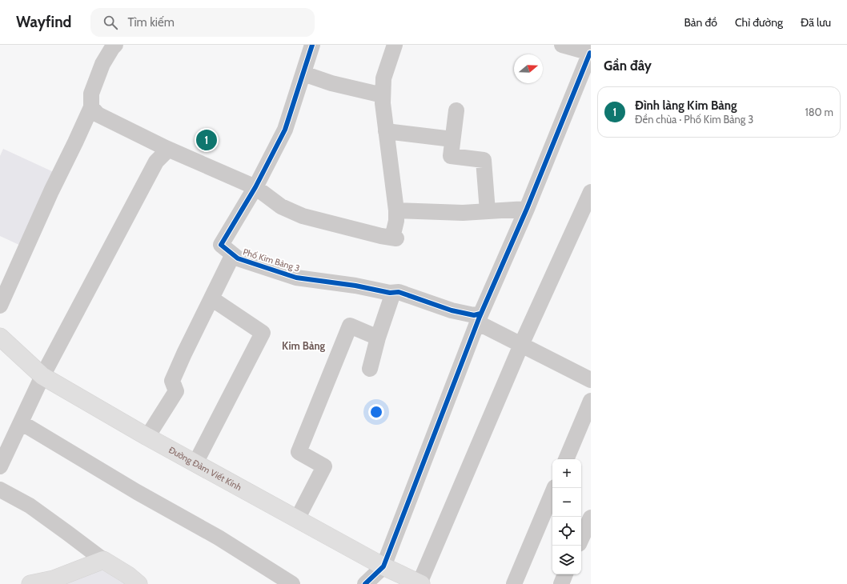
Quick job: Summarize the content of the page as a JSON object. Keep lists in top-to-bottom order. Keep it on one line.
{"streets":{"main road":["Đường Đàm Viết Kính"],"street":["Phố Kim Bảng 3"]},"districts":["Kim Bảng"],"north":"right","page":{"header":"Wayfind","search":"Tìm kiếm","nav":["Bản đồ","Chỉ đường","Đã lưu"],"heading":"Gần đây","list":[{"mark":"1","name":"Đình làng Kim Bảng","note":"Đền chùa · Phố Kim Bảng 3","value":"180 m"}],"pins":"1","map_buttons":["+","−"]}}
